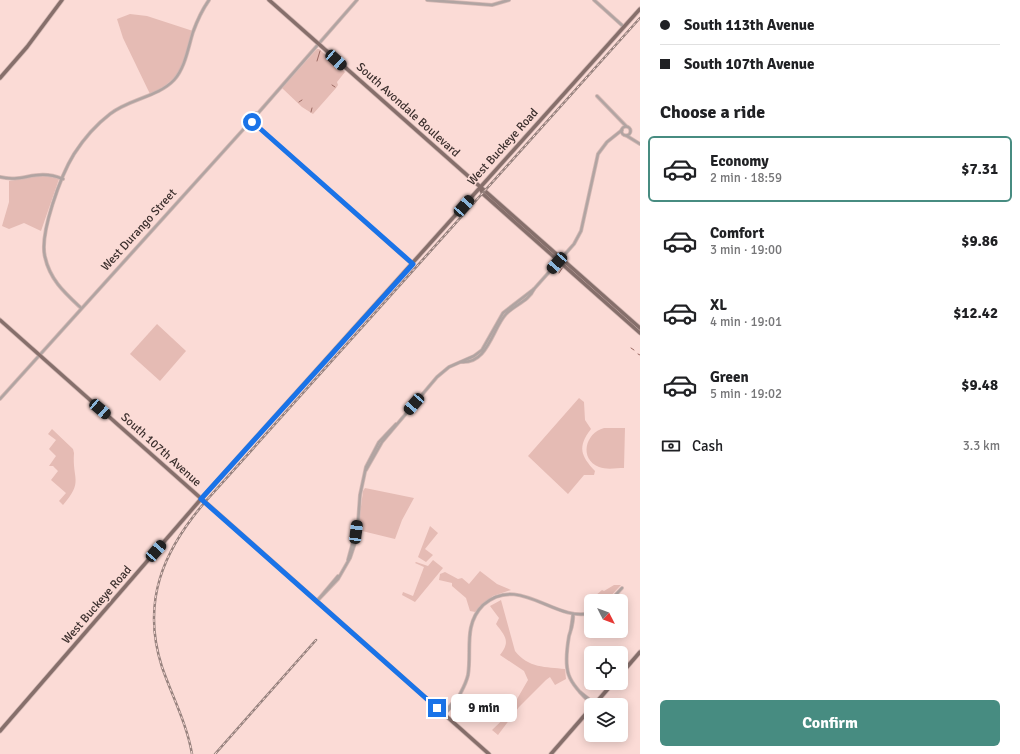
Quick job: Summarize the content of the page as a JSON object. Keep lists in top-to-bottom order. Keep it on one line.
{"streets":{"main road":["South Avondale Boulevard","West Buckeye Road","South 107th Avenue"],"street":["West Durango Street"]},"crossings":[["South Avondale Boulevard","West Buckeye Road"],["West Buckeye Road","South 107th Avenue"],["West Durango Street","South 107th Avenue"]],"north":"bottom right","page":{"banner":["South 113th Avenue","South 107th Avenue"],"heading":"Choose a ride","list":[{"name":"Economy","note":"2 min · 18:59","value":"$7.31"},{"name":"Comfort","note":"3 min · 19:00","value":"$9.86"},{"name":"XL","note":"4 min · 19:01","value":"$12.42"},{"name":"Green","note":"5 min · 19:02","value":"$9.48"}],"pay":["Cash","3.3 km"],"buttons":"Confirm","bubble":"9 min"}}
